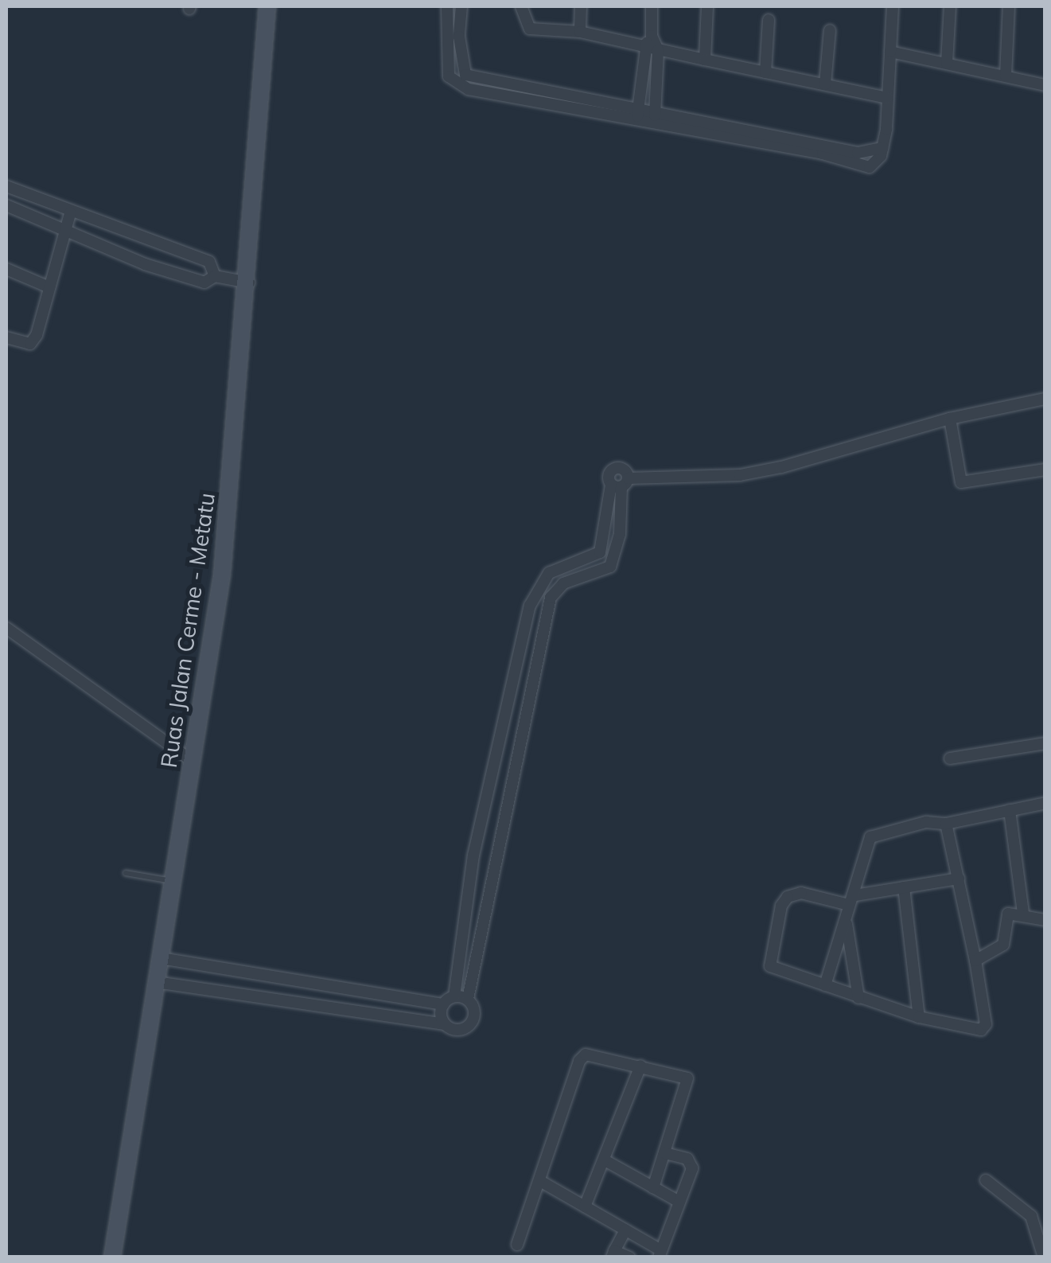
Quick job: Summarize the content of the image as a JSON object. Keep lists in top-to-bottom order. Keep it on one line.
{"streets":{"main road":["Ruas Jalan Cerme - Metatu"]}}
